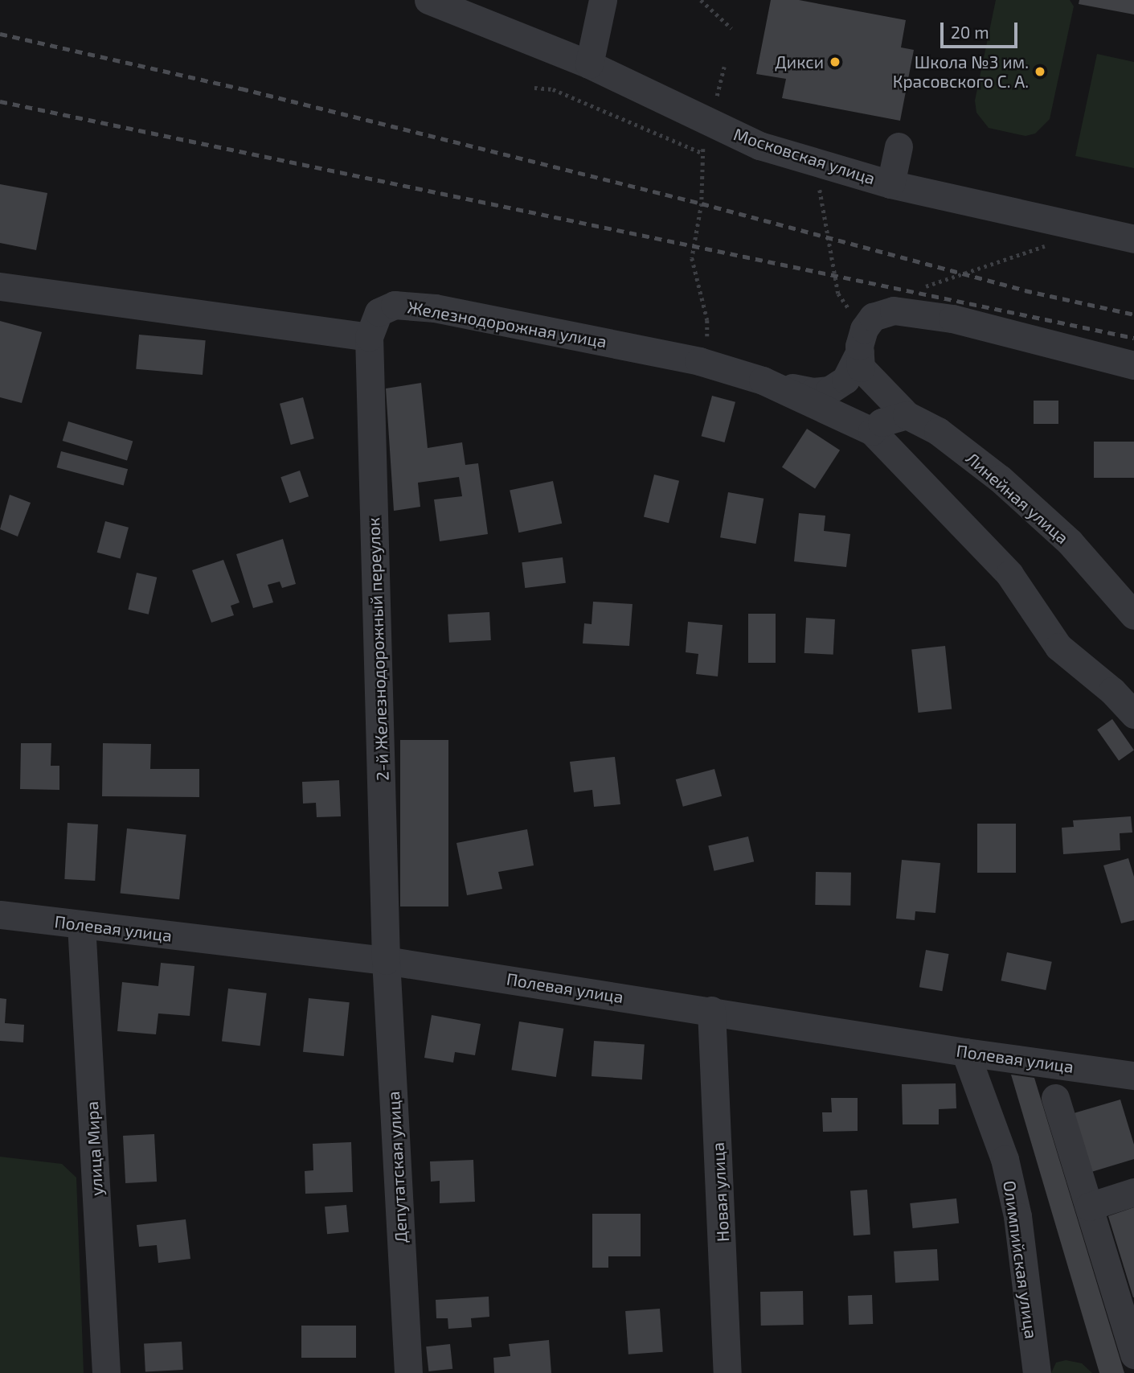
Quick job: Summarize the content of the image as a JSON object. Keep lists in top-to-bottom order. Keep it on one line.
{"streets":{"street":["Московская улица","Железнодорожная улица","Линейная улица","2-й Железнодорожный переулок","Полевая улица","улица Мира","Депутатская улица","Новая улица","Олимпийская улица"]},"crossings":[["Железнодорожная улица","Линейная улица"],["Железнодорожная улица","2-й Железнодорожный переулок"],["2-й Железнодорожный переулок","Полевая улица"],["2-й Железнодорожный переулок","Депутатская улица"],["Полевая улица","улица Мира"],["Полевая улица","Депутатская улица"],["Полевая улица","Новая улица"],["Полевая улица","Олимпийская улица"]],"places":["Дикси","Школа №3 им. Красовского С. А."],"scale_bar":"20 m"}
